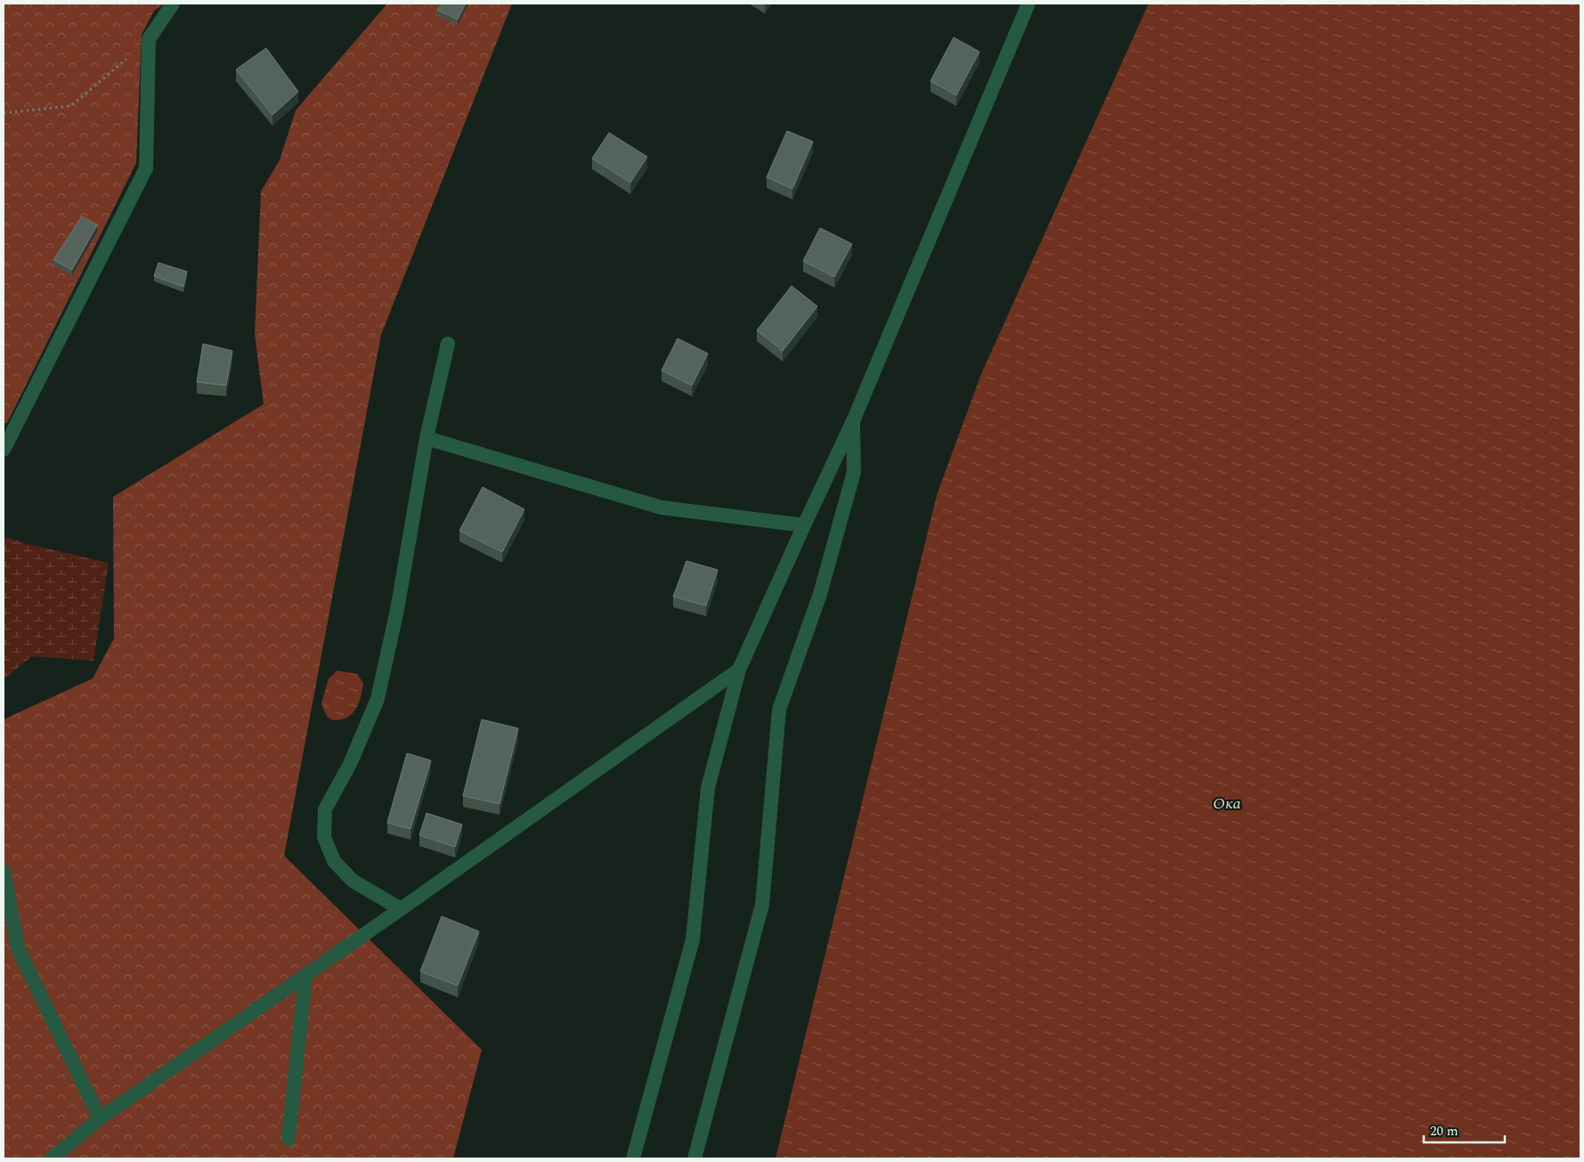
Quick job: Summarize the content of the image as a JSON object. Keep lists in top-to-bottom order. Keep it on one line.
{"water":["Ока"],"scale_bar":"20 m"}
